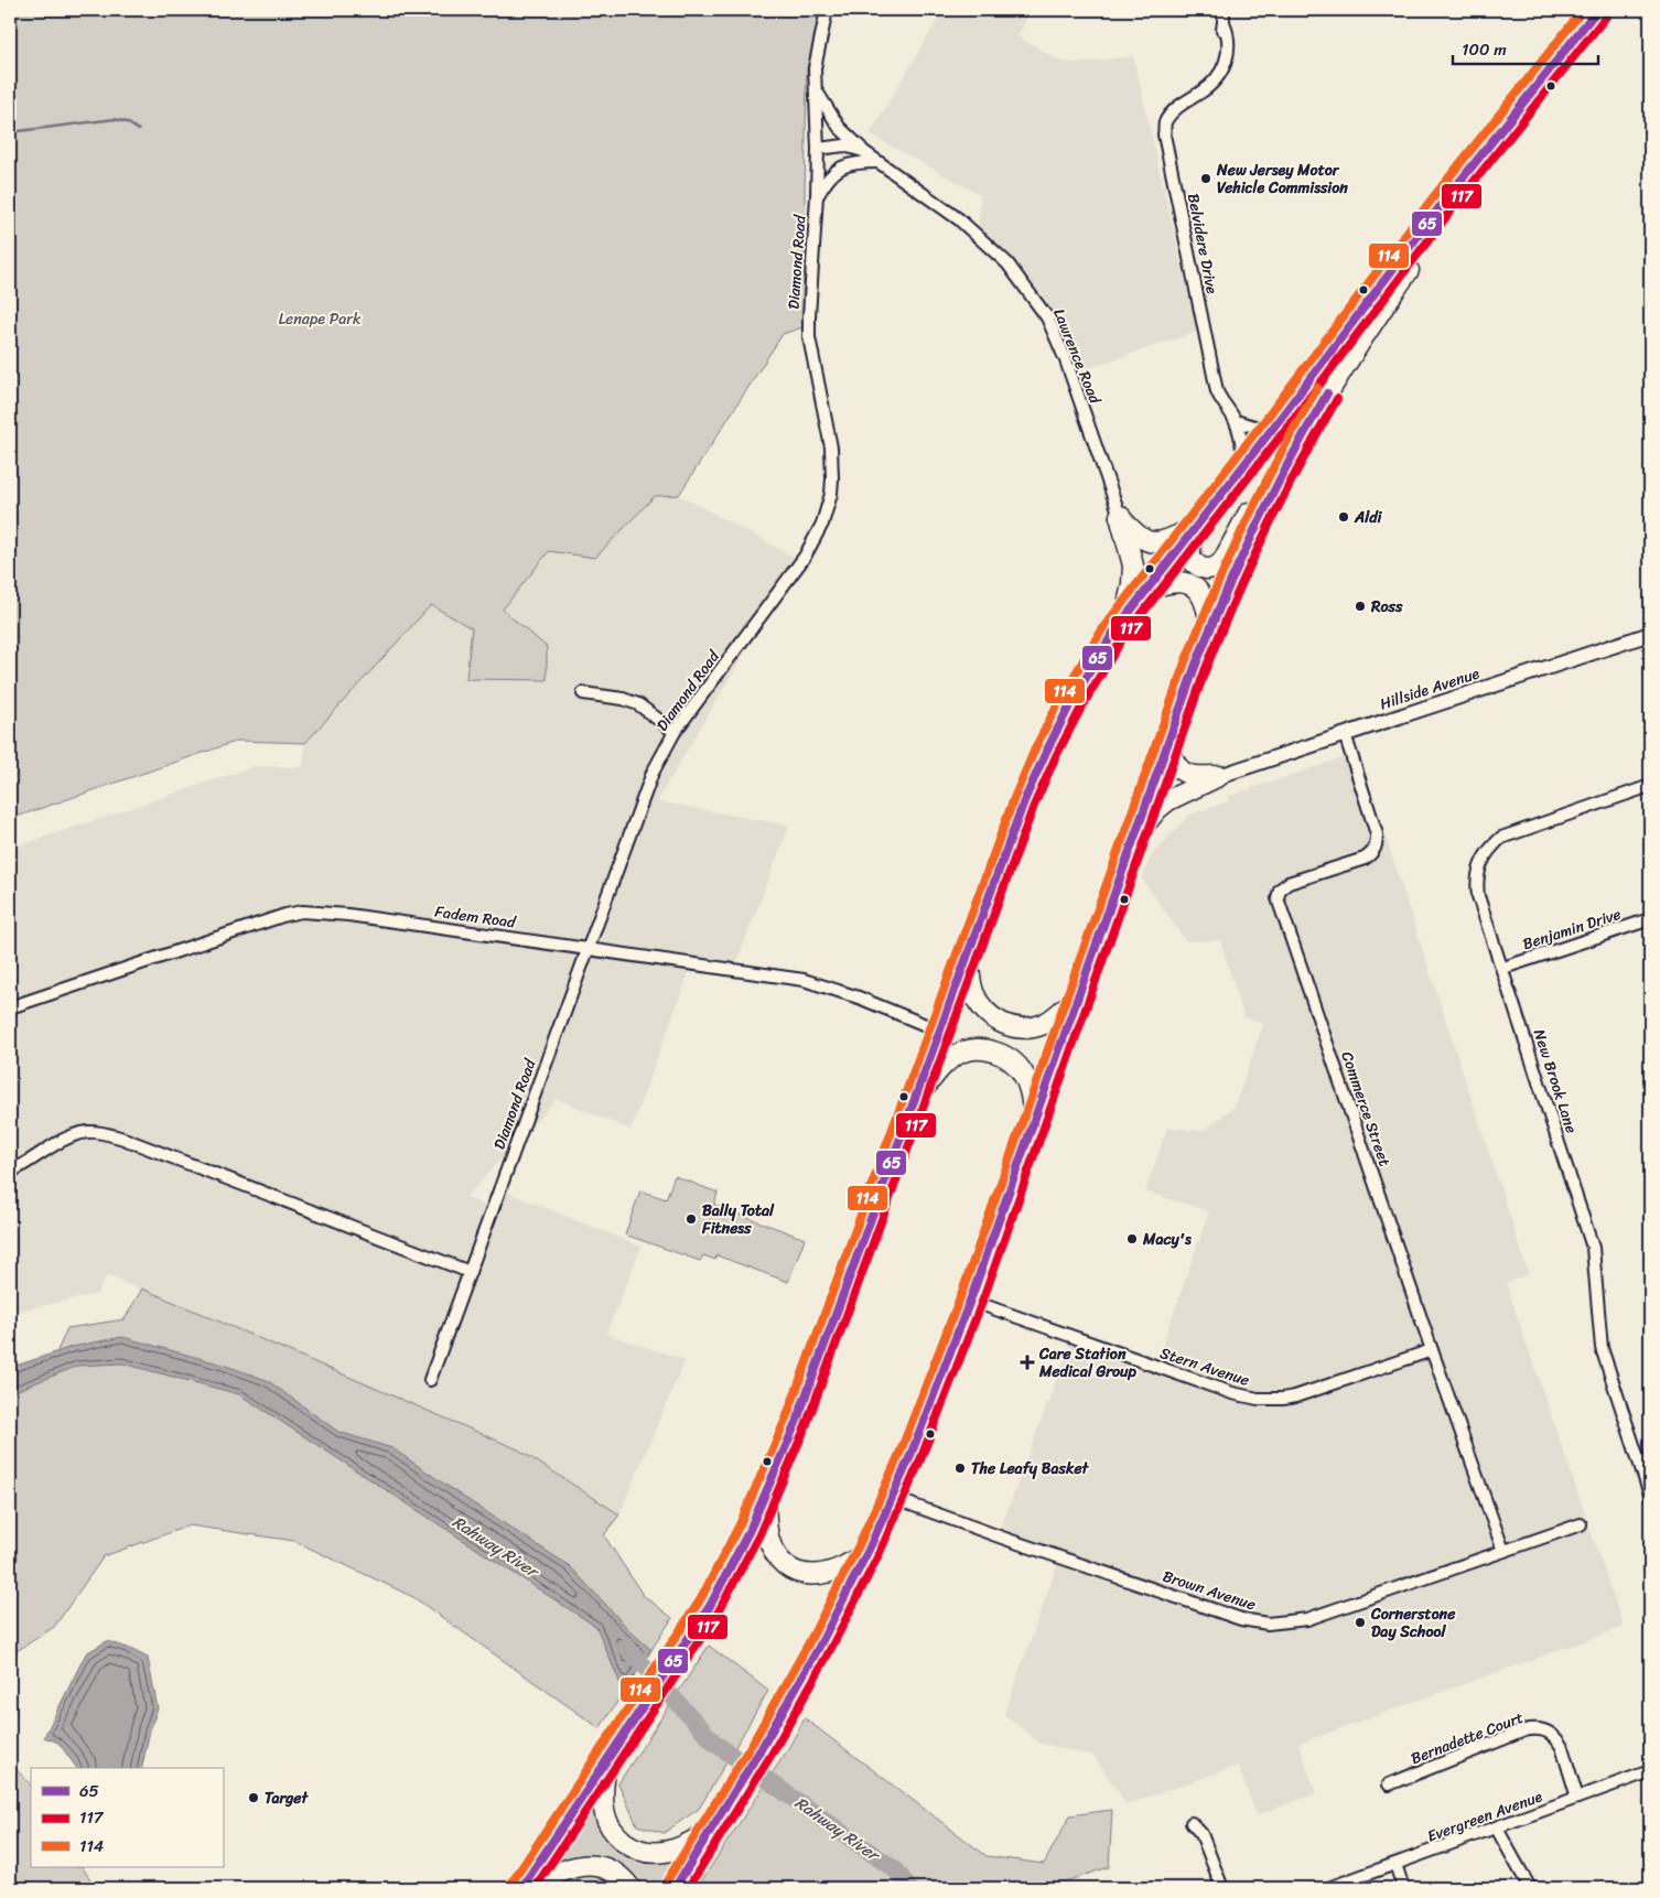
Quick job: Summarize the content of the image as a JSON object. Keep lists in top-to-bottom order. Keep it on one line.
{"streets":{"street":["Belvidere Drive","Diamond Road","Lawrence Road","Hillside Avenue","Fadem Road","Benjamin Drive","New Brook Lane","Commerce Street","Stern Avenue","Brown Avenue","Bernadette Court","Evergreen Avenue"]},"crossings":[["Diamond Road","Lawrence Road"],["Diamond Road","Fadem Road"],["Hillside Avenue","Commerce Street"],["Benjamin Drive","New Brook Lane"],["Commerce Street","Stern Avenue"],["Commerce Street","Brown Avenue"],["Bernadette Court","Evergreen Avenue"]],"water":["Rahway River"],"parks":["Lenape Park"],"places":{"other":["New Jersey Motor Vehicle Commission","Aldi","Ross","Bally Total Fitness","Macy's","The Leafy Basket","Cornerstone Day School","Target"],"health":["Care Station Medical Group"]},"lines":["transit line 65","transit line 114","transit line 117"],"legend":["65","117","114"],"scale_bar":"100 m"}
